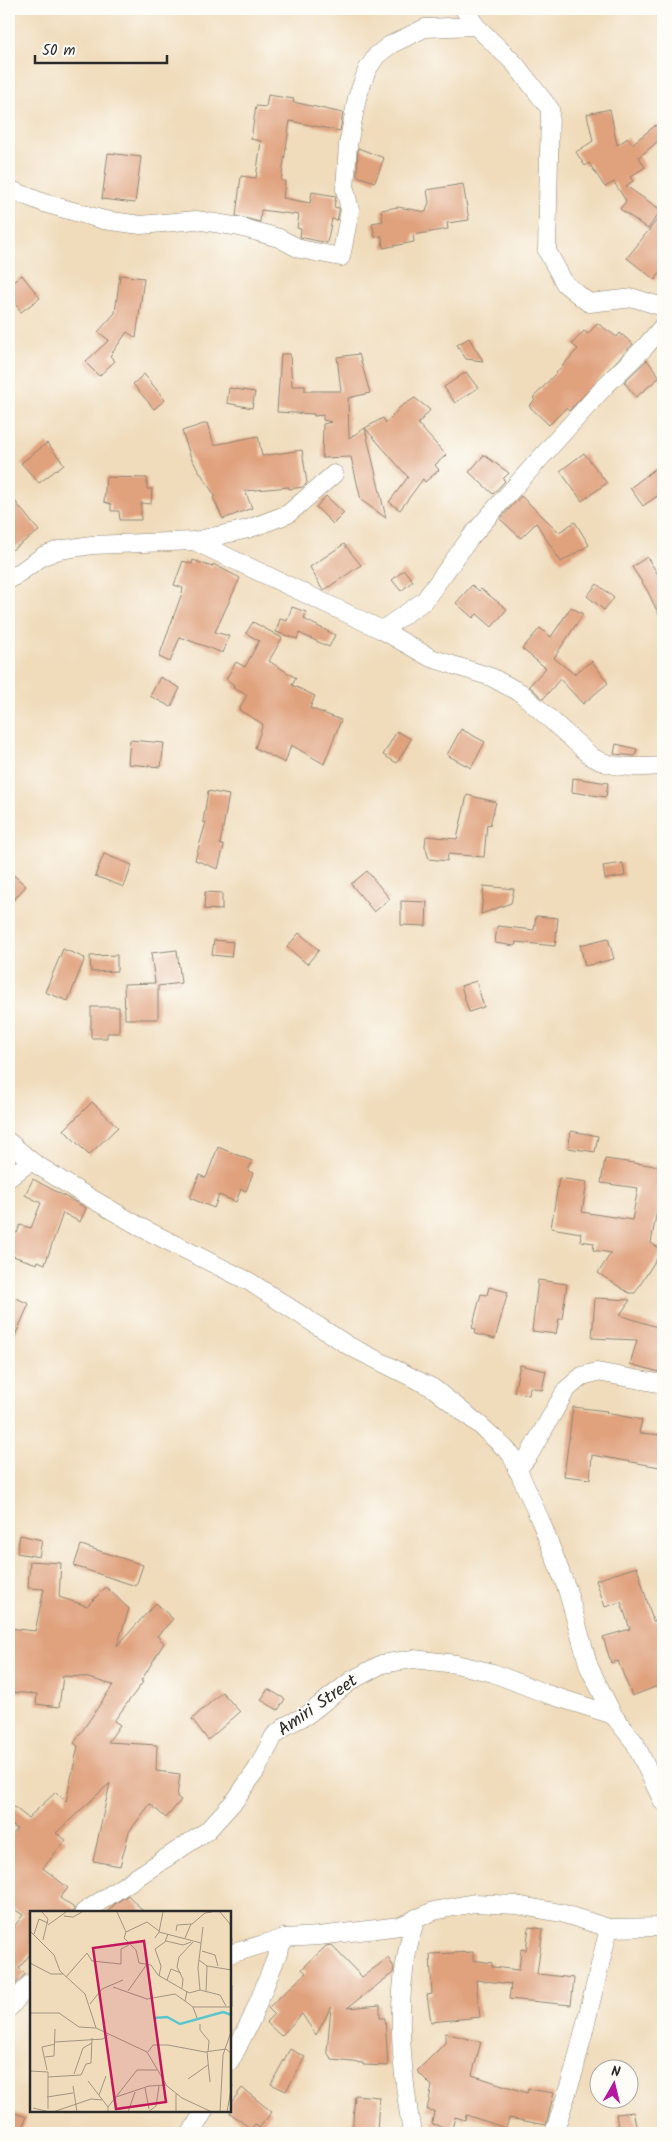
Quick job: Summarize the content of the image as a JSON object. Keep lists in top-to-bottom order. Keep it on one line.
{"streets":{"street":["Amiri Street"]},"scale_bar":"50 m","north":"top"}
